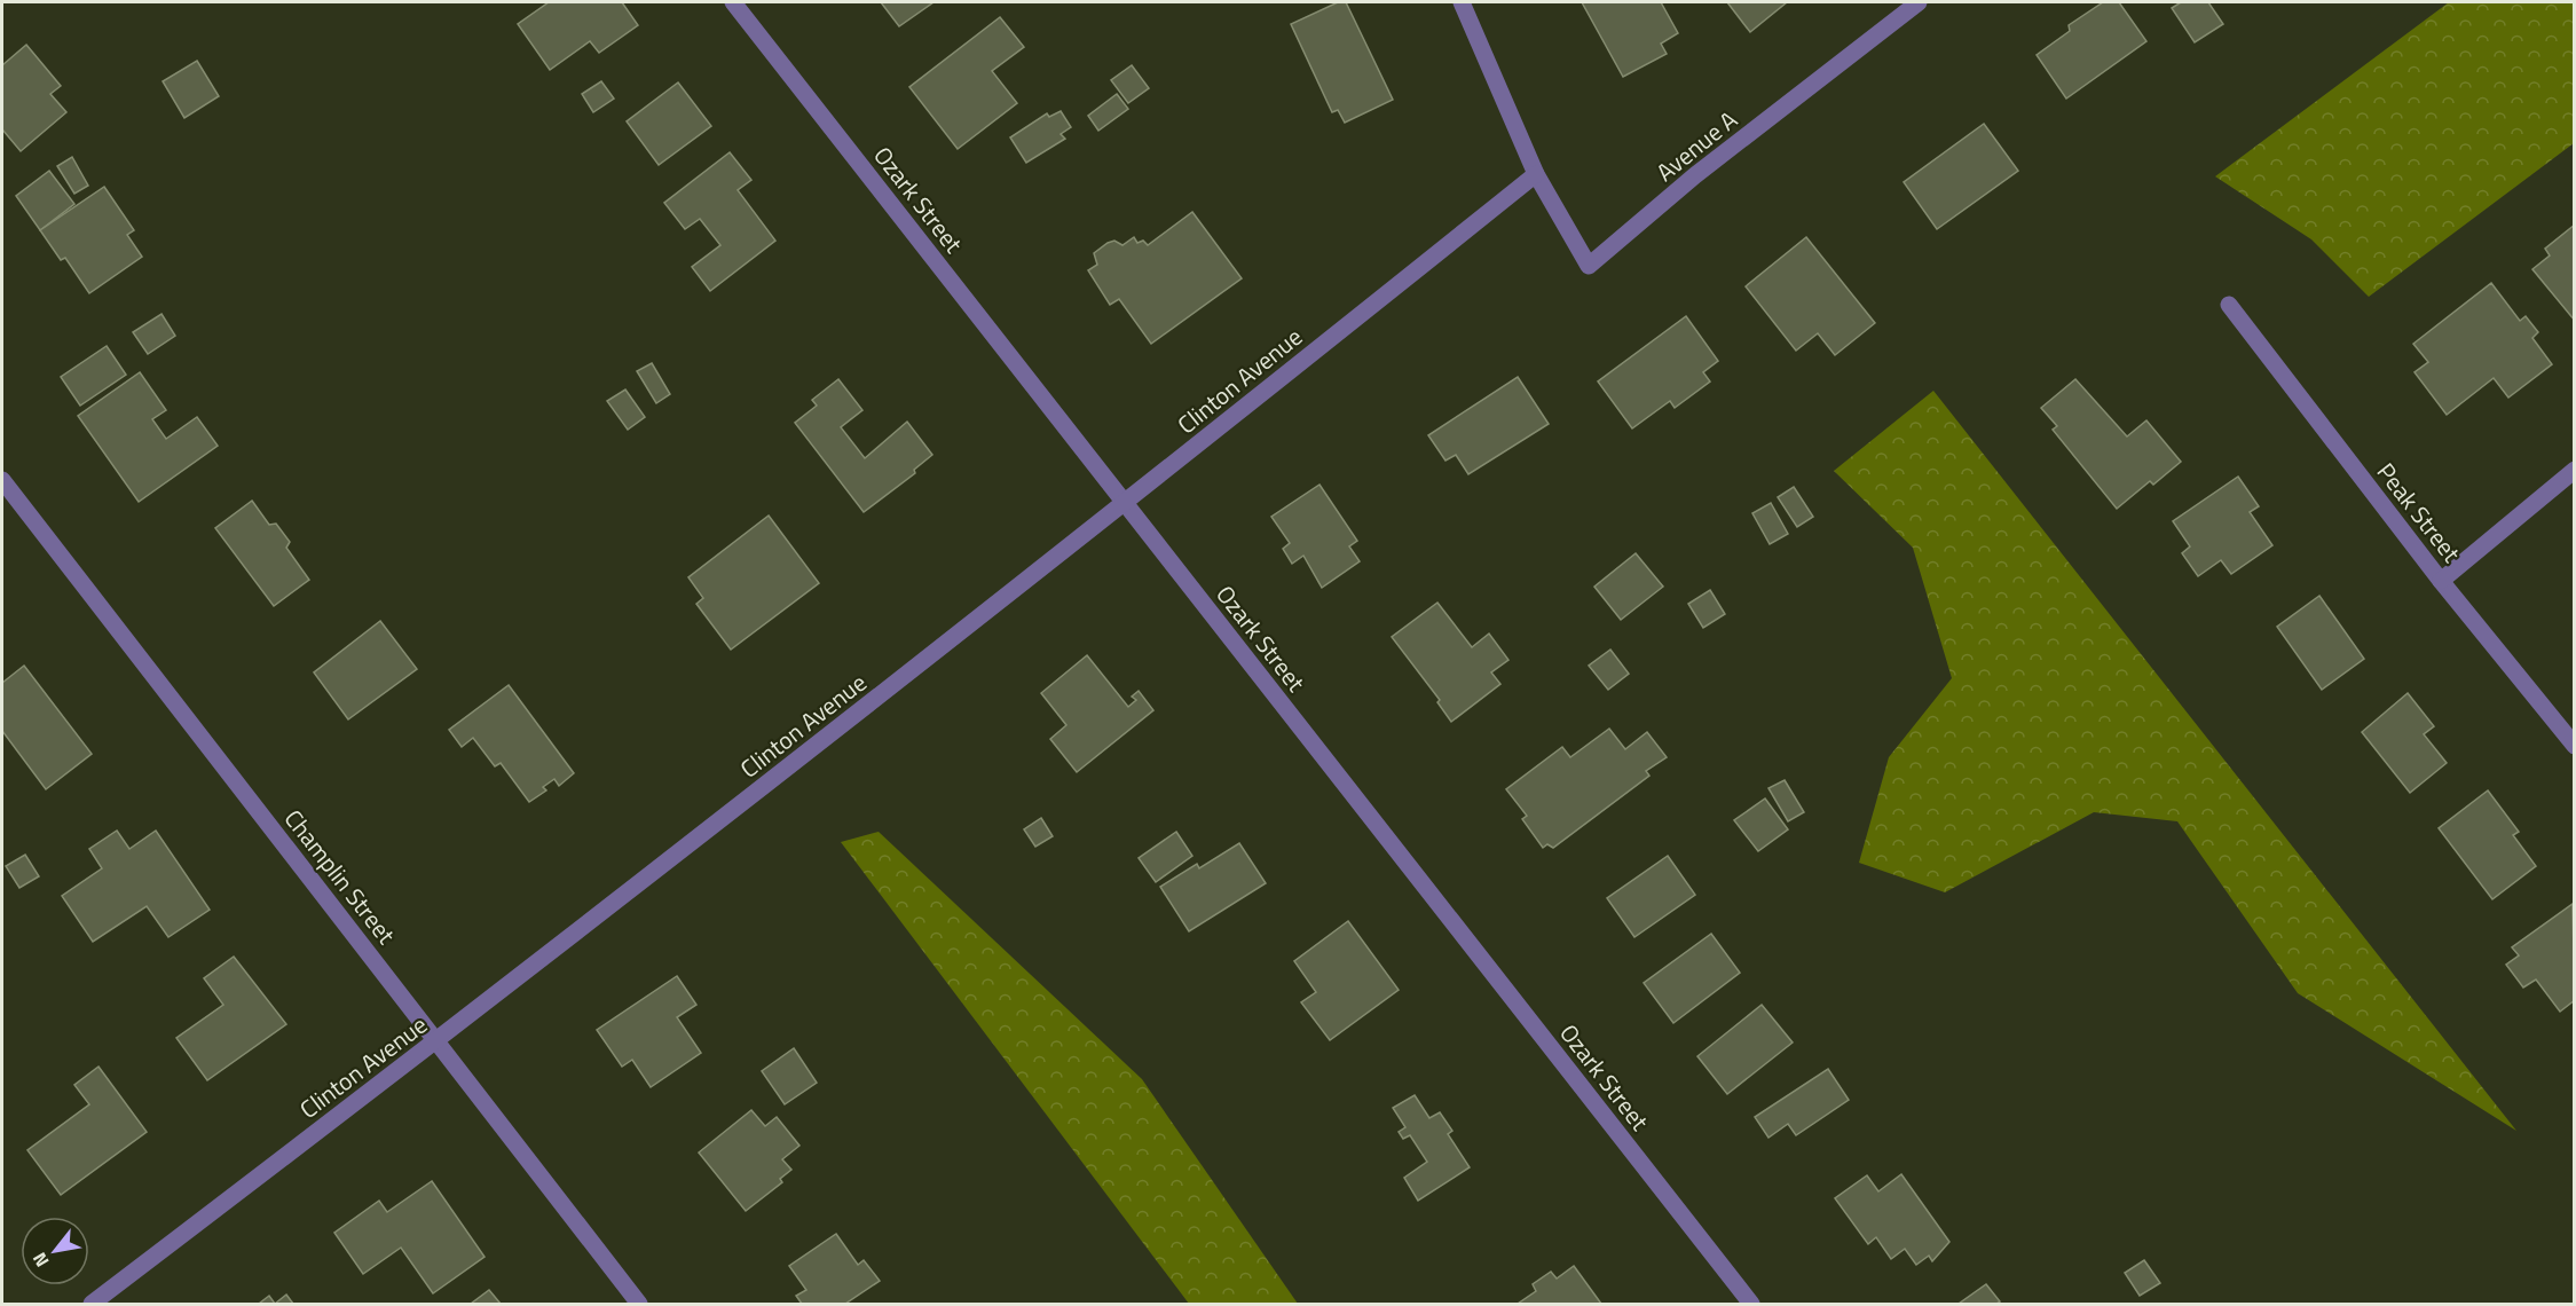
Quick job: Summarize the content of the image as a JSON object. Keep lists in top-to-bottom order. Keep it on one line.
{"streets":{"street":["Avenue A","Ozark Street","Clinton Avenue","Peak Street","Champlin Street"]},"crossings":[["Avenue A","Clinton Avenue"],["Ozark Street","Clinton Avenue"],["Clinton Avenue","Champlin Street"]],"north":"bottom left"}
